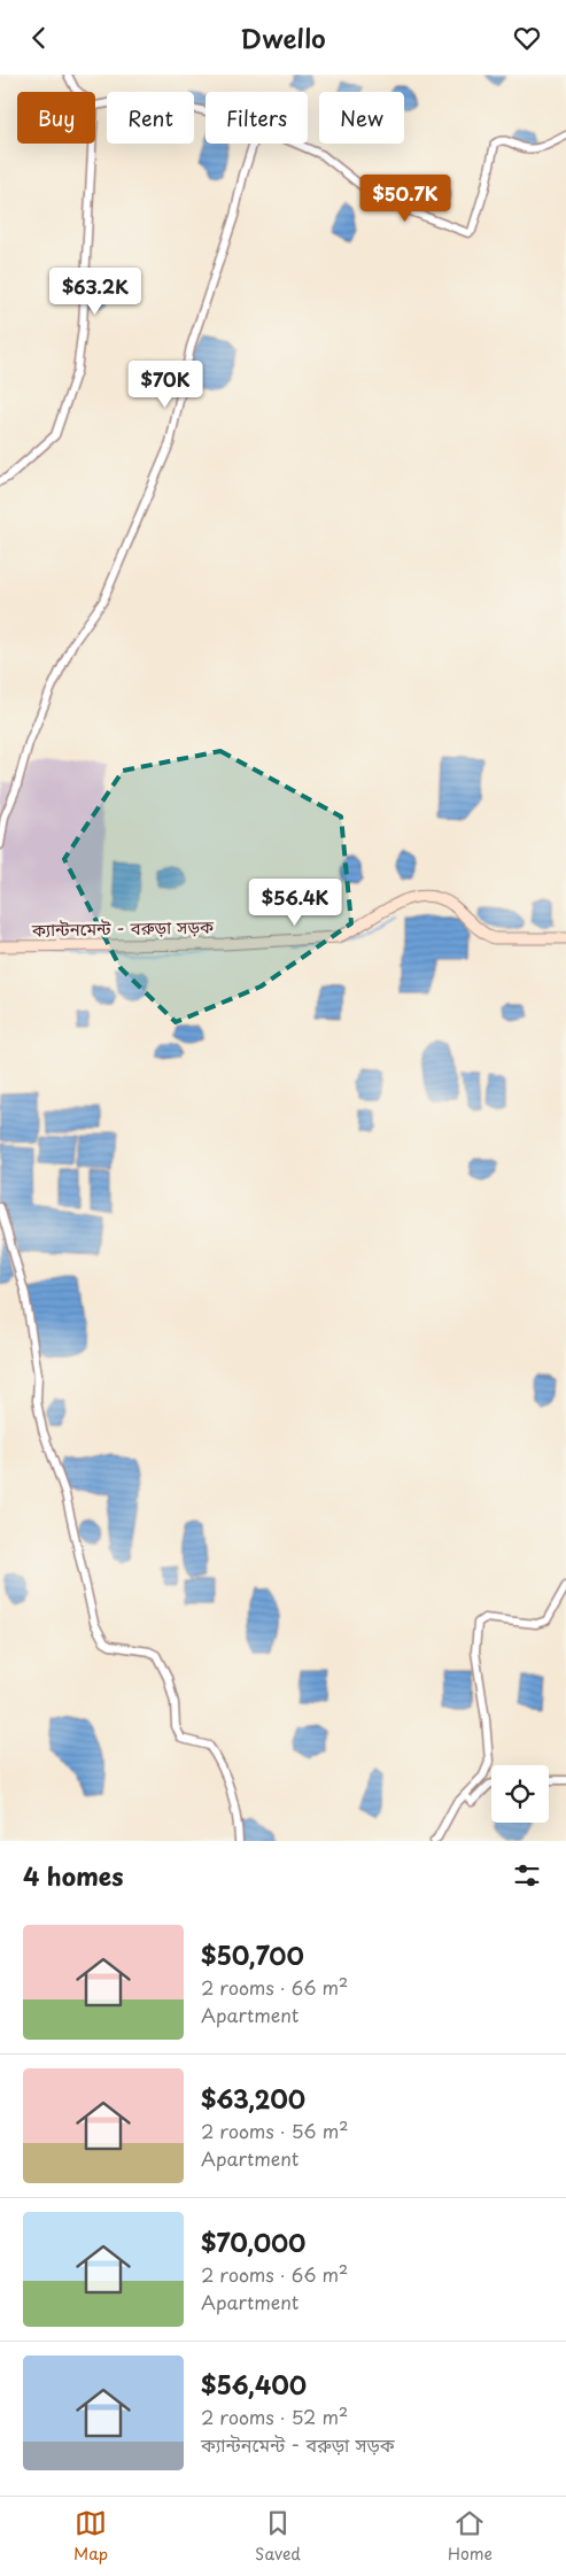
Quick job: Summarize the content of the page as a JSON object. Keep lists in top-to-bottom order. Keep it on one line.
{"streets":{"main road":["ক্যান্টনমেন্ট - বরুড়া সড়ক"]},"page":{"header":"Dwello","chip":["Buy","Rent","Filters","New"],"price":["$50.7K","$63.2K","$70K","$56.4K"],"heading":"4 homes","list":[{"name":"$50,700","note":"2 rooms · 66 m² · Apartment"},{"name":"$63,200","note":"2 rooms · 56 m² · Apartment"},{"name":"$70,000","note":"2 rooms · 66 m² · Apartment"},{"name":"$56,400","note":"2 rooms · 52 m² · ক্যান্টনমেন্ট - বরুড়া সড়ক"}],"tabs":["Map","Saved","Home"]}}
